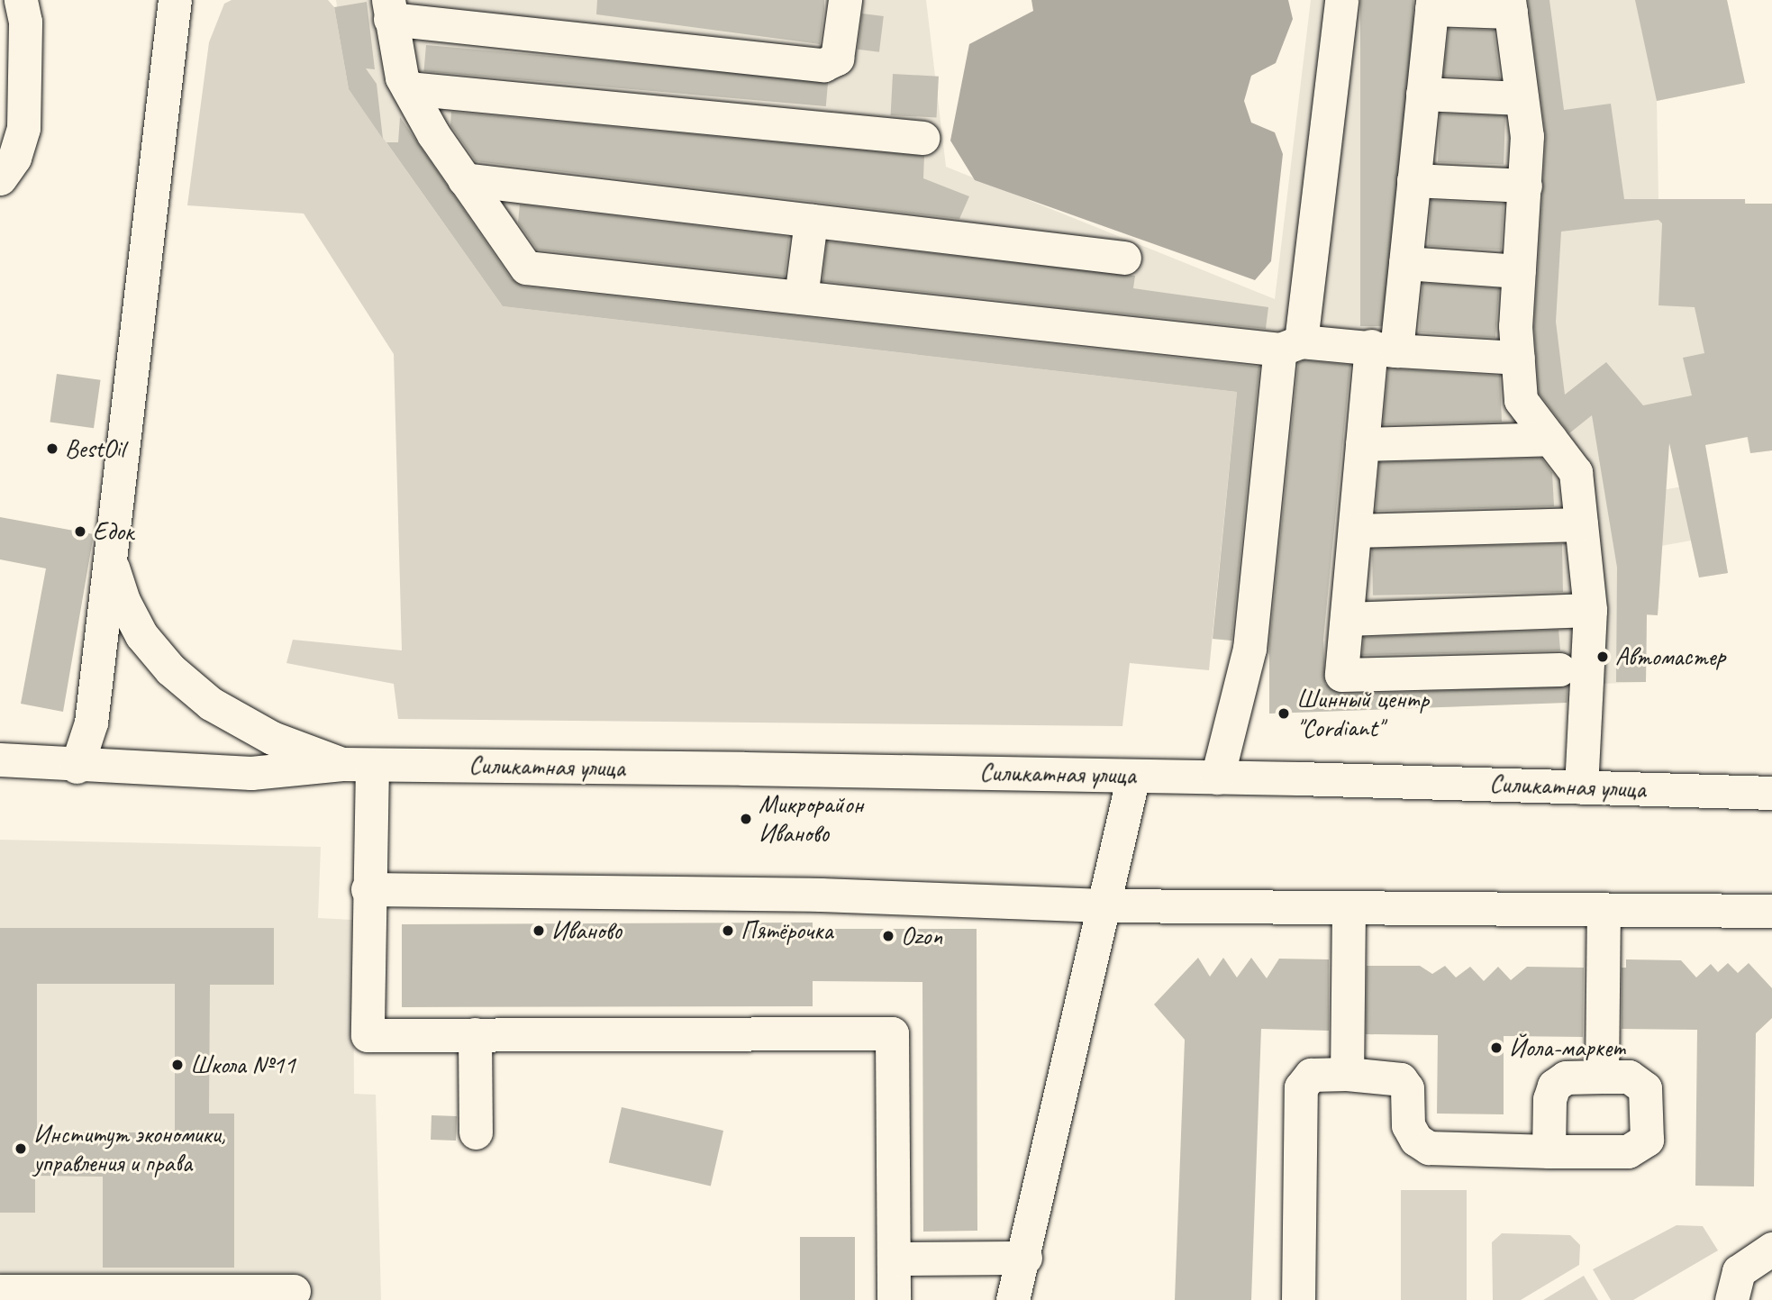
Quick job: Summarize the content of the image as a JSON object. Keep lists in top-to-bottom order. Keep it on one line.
{"streets":{"street":["Силикатная улица"]},"places":["BestOil","Едок","Автомастер","Шинный центр \"Cordiant\"","Микрорайон Иваново","Иваново","Пятёрочка","Ozon","Йола-маркет","Школа №11","Институт экономики, управления и права"]}
